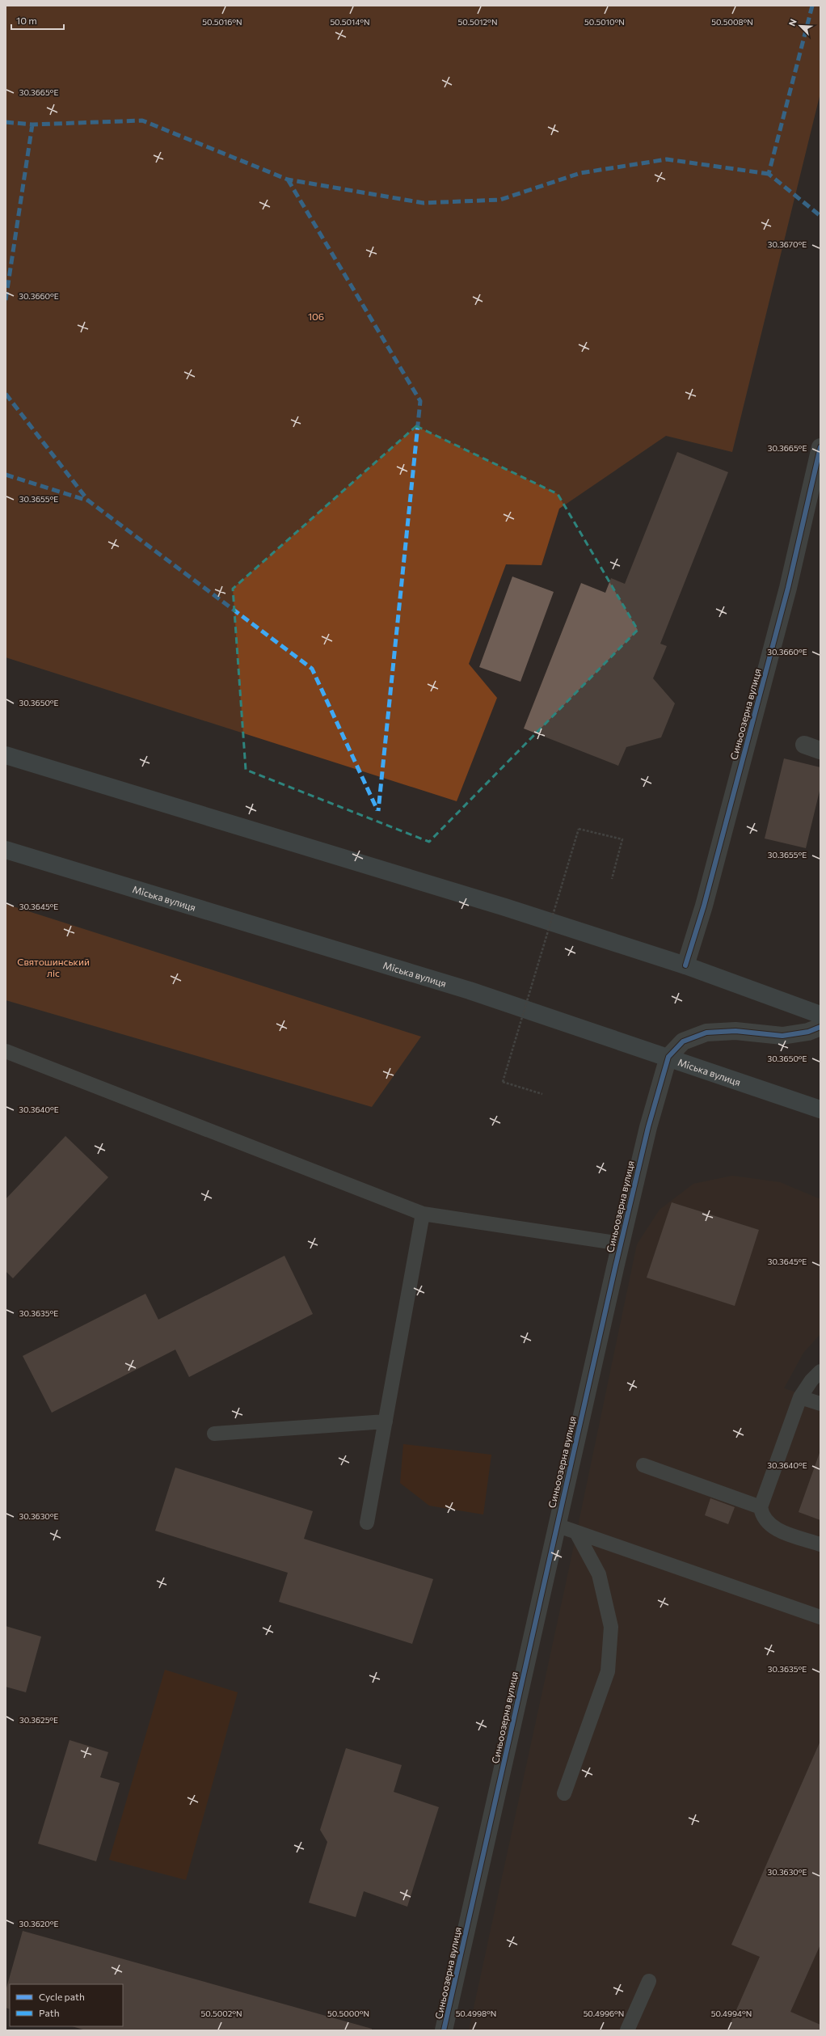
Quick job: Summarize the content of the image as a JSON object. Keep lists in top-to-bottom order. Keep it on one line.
{"streets":{"highway":["Міська вулиця"],"street":["Синьоозерна вулиця"]},"crossings":[["Синьоозерна вулиця","Міська вулиця"]],"parks":["106","Святошинський ліс"],"legend":["Cycle path","Path"],"scale_bar":"10 m","north":"top left","coordinates":["50.5016°N","50.5014°N","50.5010°N","50.5008°N","50.5012°N","30.3665°E","30.3670°E","30.3660°E","30.3655°E","30.3650°E","30.3645°E","30.3640°E","30.3635°E","30.3630°E","30.3625°E","30.3620°E","50.5002°N","50.5000°N","50.4998°N","50.4996°N","50.4994°N"]}
